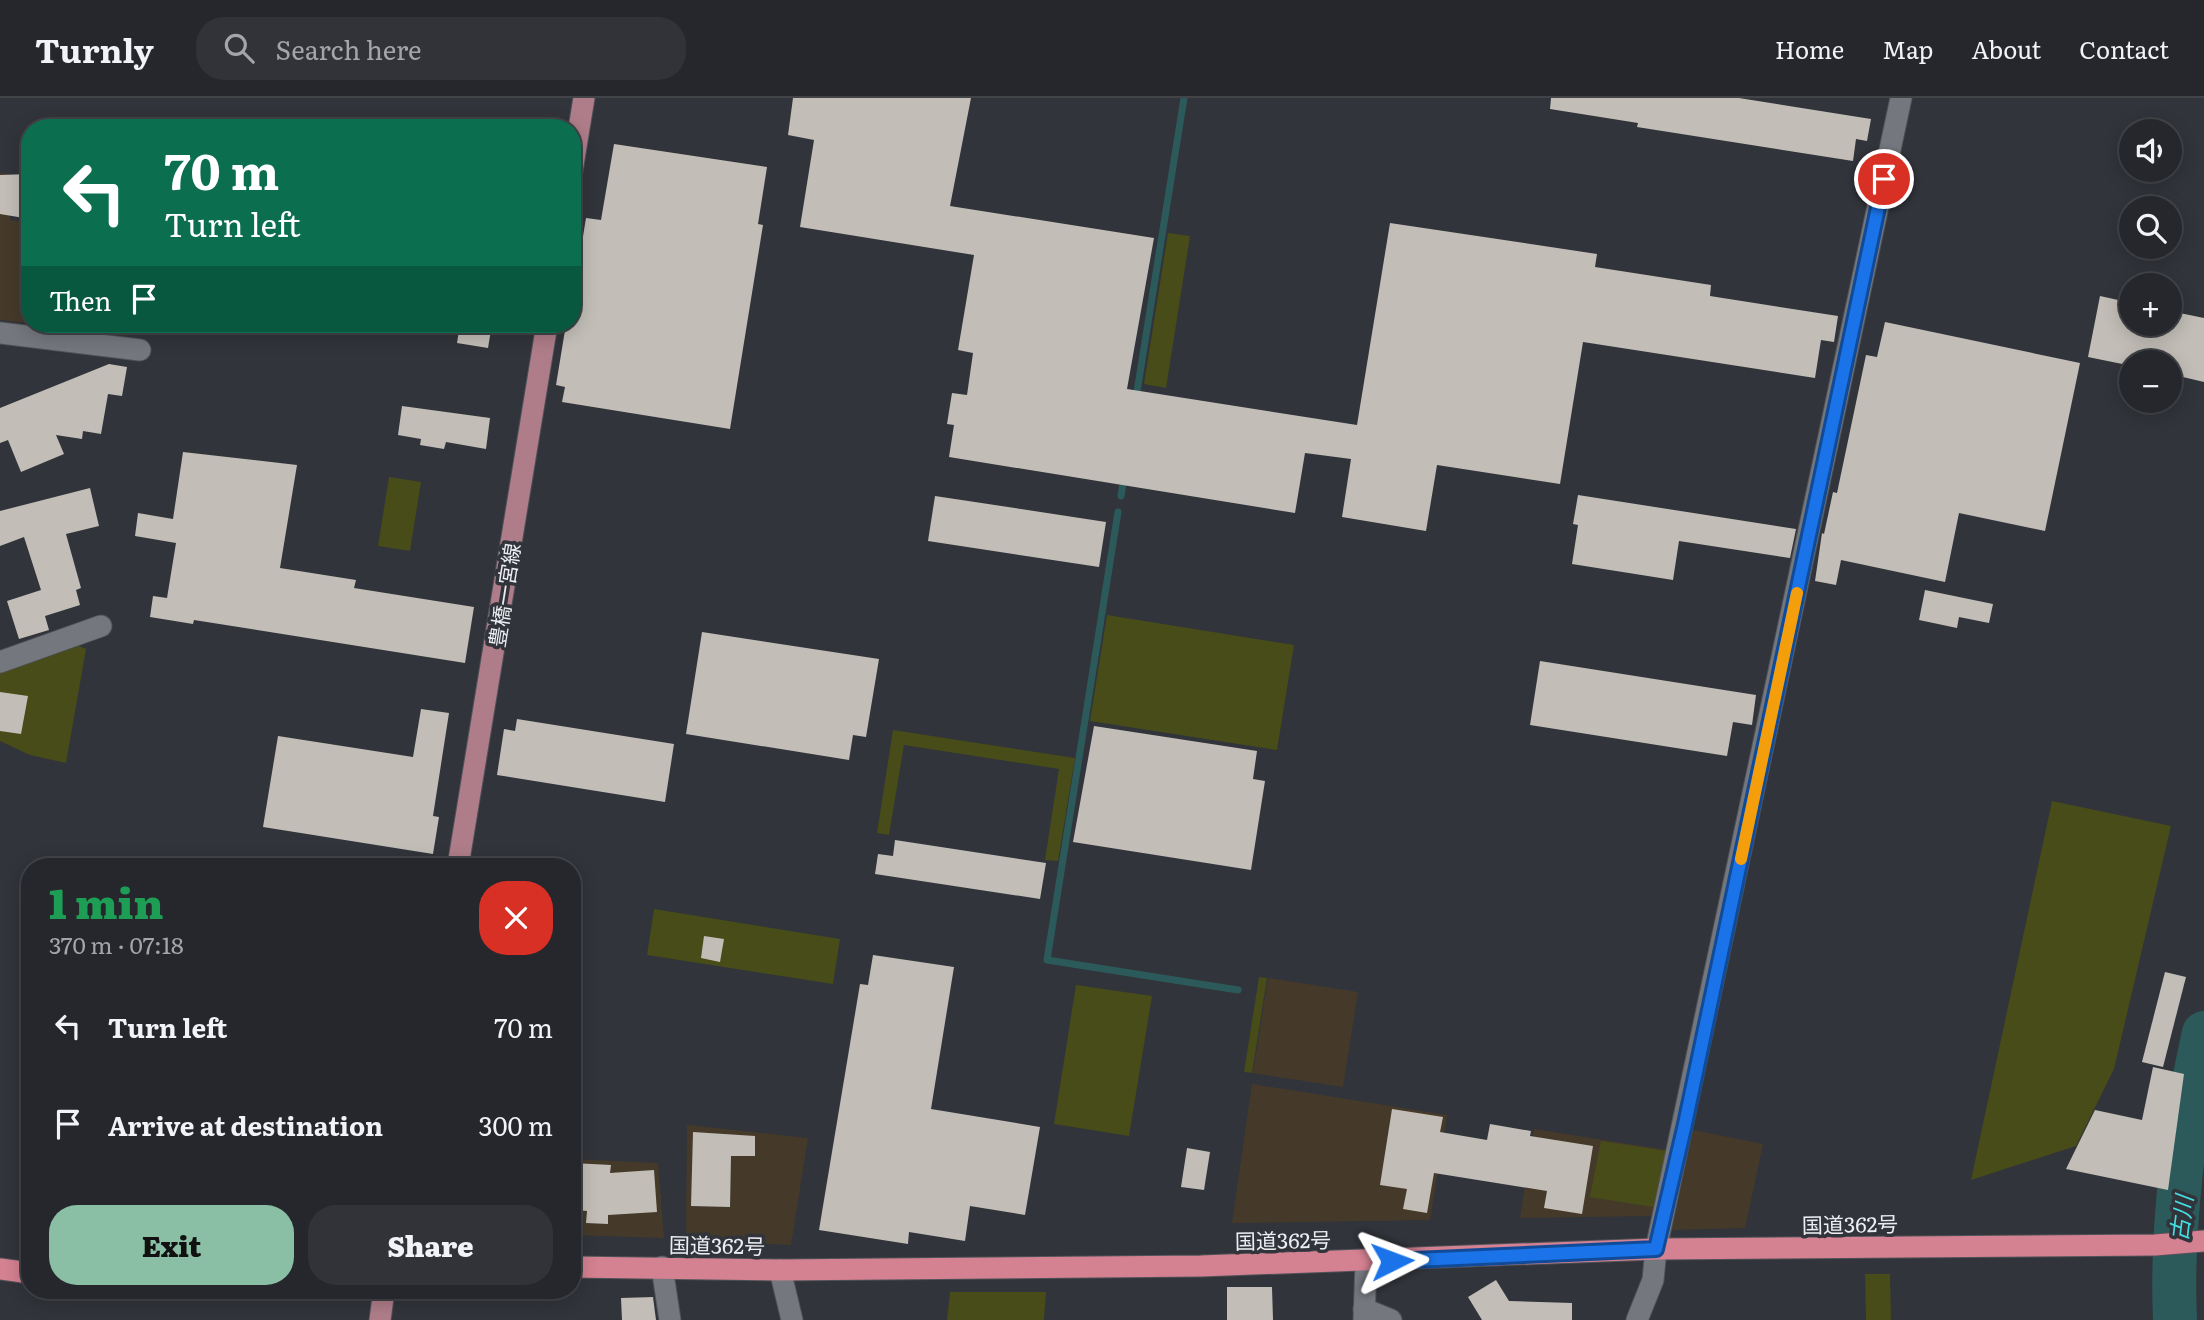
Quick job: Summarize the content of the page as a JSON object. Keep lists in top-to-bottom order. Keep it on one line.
{"streets":{"highway":["国道362号"],"main road":["豊橋一宮線"]},"water":["古川"],"page":{"header":"Turnly","search":"Search here","nav":["Home","Map","About","Contact"],"map_buttons":["+","−"],"turn":["70 m","Turn left"],"then":"Then","heading":["1 min","370 m · 07:18"],"list":[{"name":"Turn left","value":"70 m"},{"name":"Arrive at destination","value":"300 m"}],"buttons":["Exit","Share"]}}
